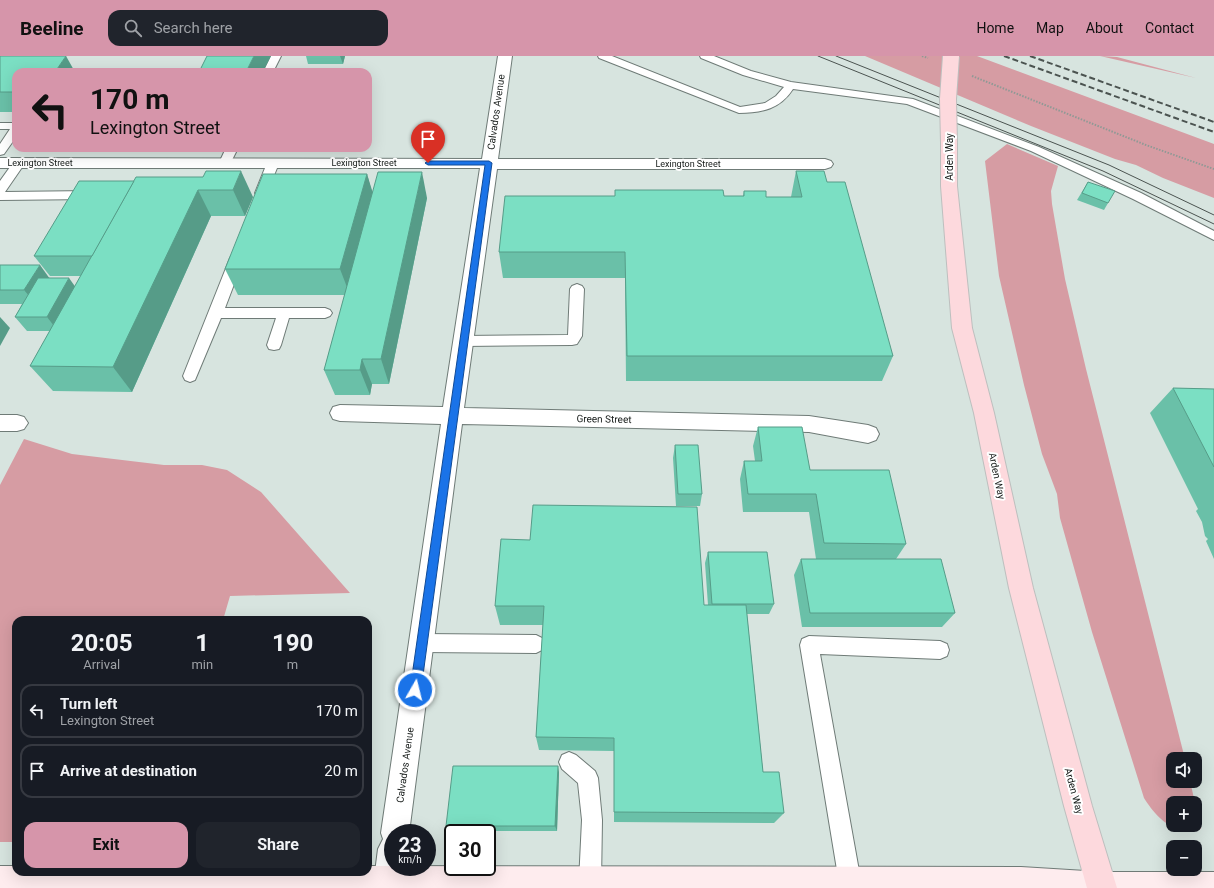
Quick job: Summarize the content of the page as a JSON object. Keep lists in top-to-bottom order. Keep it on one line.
{"streets":{"main road":["Arden Way"],"street":["Calvados Avenue","Lexington Street","Green Street"]},"crossings":[["Calvados Avenue","Lexington Street"],["Calvados Avenue","Green Street"]],"page":{"header":"Beeline","search":"Search here","nav":["Home","Map","About","Contact"],"turn":["170 m","Lexington Street"],"eta":["20:05","Arrival","1","min","190","m"],"list":[{"name":"Turn left","note":"Lexington Street","value":"170 m"},{"name":"Arrive at destination","value":"20 m"}],"map_buttons":["+","−"],"buttons":["Exit","Share"],"speed":"23 km/h","limit":"30"}}
